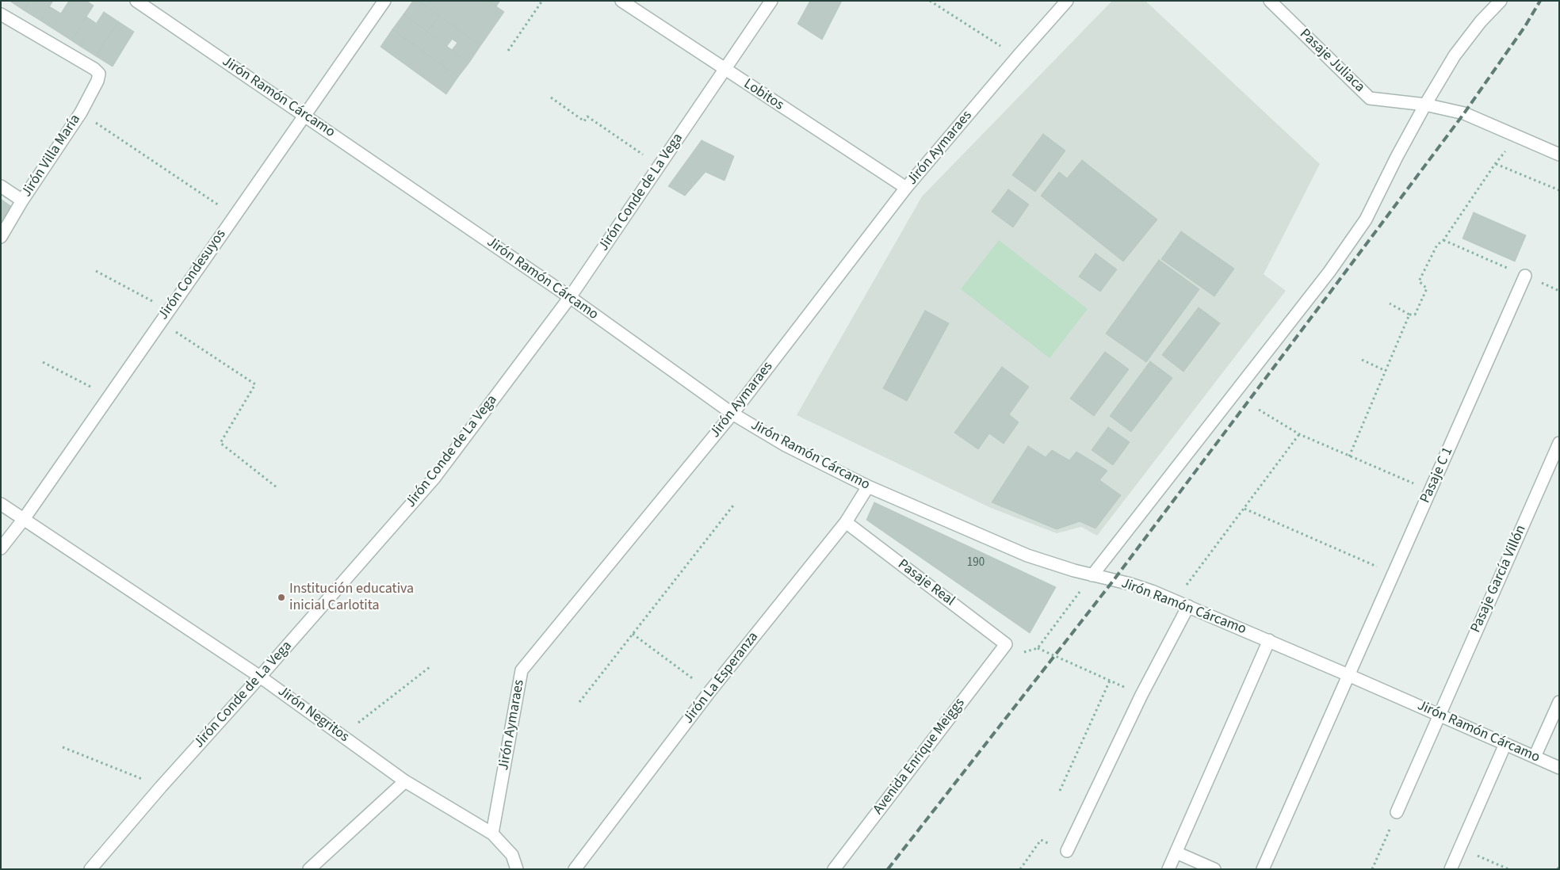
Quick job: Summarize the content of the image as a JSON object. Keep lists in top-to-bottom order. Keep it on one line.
{"streets":{"street":["Pasaje Juliaca","Lobitos","Jirón Ramón Cárcamo","Jirón Aymaraes","Jirón Villa María","Jirón Conde de La Vega","Jirón Condesuyos","Pasaje C 1","Pasaje García Villón","Pasaje Real","Jirón La Esperanza","Jirón Negritos","Avenida Enrique Meiggs"]},"crossings":[["Lobitos","Jirón Aymaraes"],["Lobitos","Jirón Conde de La Vega"],["Jirón Ramón Cárcamo","Jirón Aymaraes"],["Jirón Ramón Cárcamo","Jirón Conde de La Vega"],["Jirón Ramón Cárcamo","Jirón Condesuyos"],["Jirón Ramón Cárcamo","Pasaje C 1"],["Jirón Ramón Cárcamo","Pasaje García Villón"],["Jirón Ramón Cárcamo","Jirón La Esperanza"],["Jirón Aymaraes","Jirón Negritos"],["Jirón Conde de La Vega","Jirón Negritos"],["Jirón Condesuyos","Jirón Negritos"],["Pasaje Real","Jirón La Esperanza"],["Pasaje Real","Avenida Enrique Meiggs"]],"places":["Institución educativa inicial Carlotita"],"house_numbers":["190"]}
